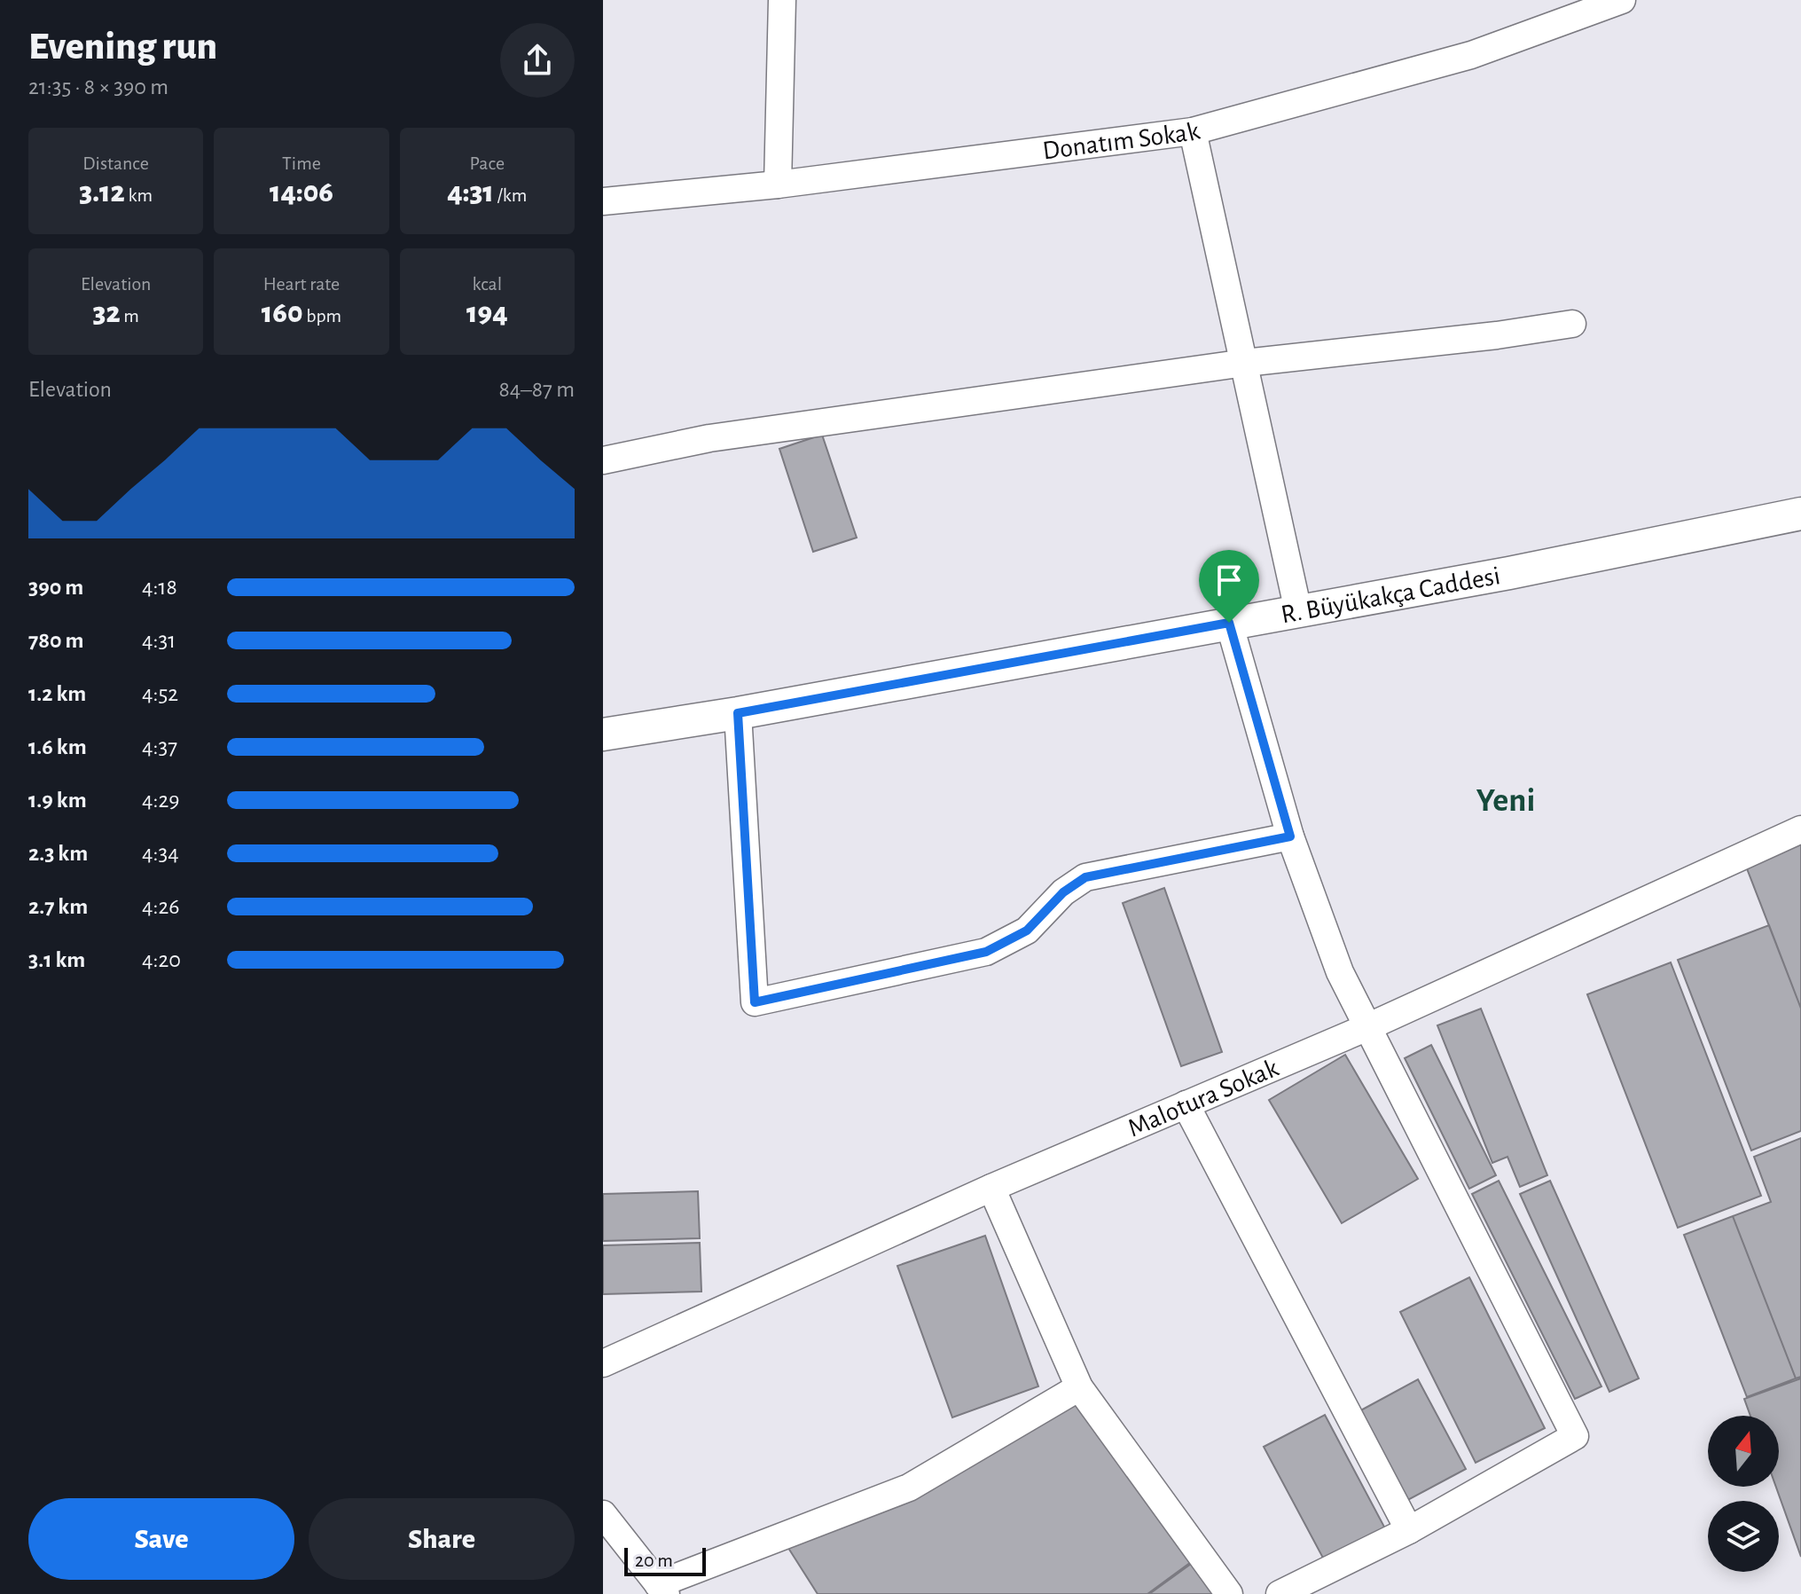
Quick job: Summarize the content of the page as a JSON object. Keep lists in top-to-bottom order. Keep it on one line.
{"streets":{"street":["Donatım Sokak","R. Büyükakça Caddesi","Malotura Sokak"]},"districts":["Yeni"],"scale_bar":"20 m","north":"top","page":{"heading":["Evening run","21:35 · 8 × 390 m"],"stats":[["Distance","3.12 km"],["Time","14:06"],["Pace","4:31 /km"],["Elevation","32 m"],["Heart rate","160 bpm"],["kcal","194"]],"chart":["Elevation","84–87 m"],"list":[{"name":"390 m","note":"4:18"},{"name":"780 m","note":"4:31"},{"name":"1.2 km","note":"4:52"},{"name":"1.6 km","note":"4:37"},{"name":"1.9 km","note":"4:29"},{"name":"2.3 km","note":"4:34"},{"name":"2.7 km","note":"4:26"},{"name":"3.1 km","note":"4:20"}],"buttons":["Save","Share"],"scale":"20 m"}}
